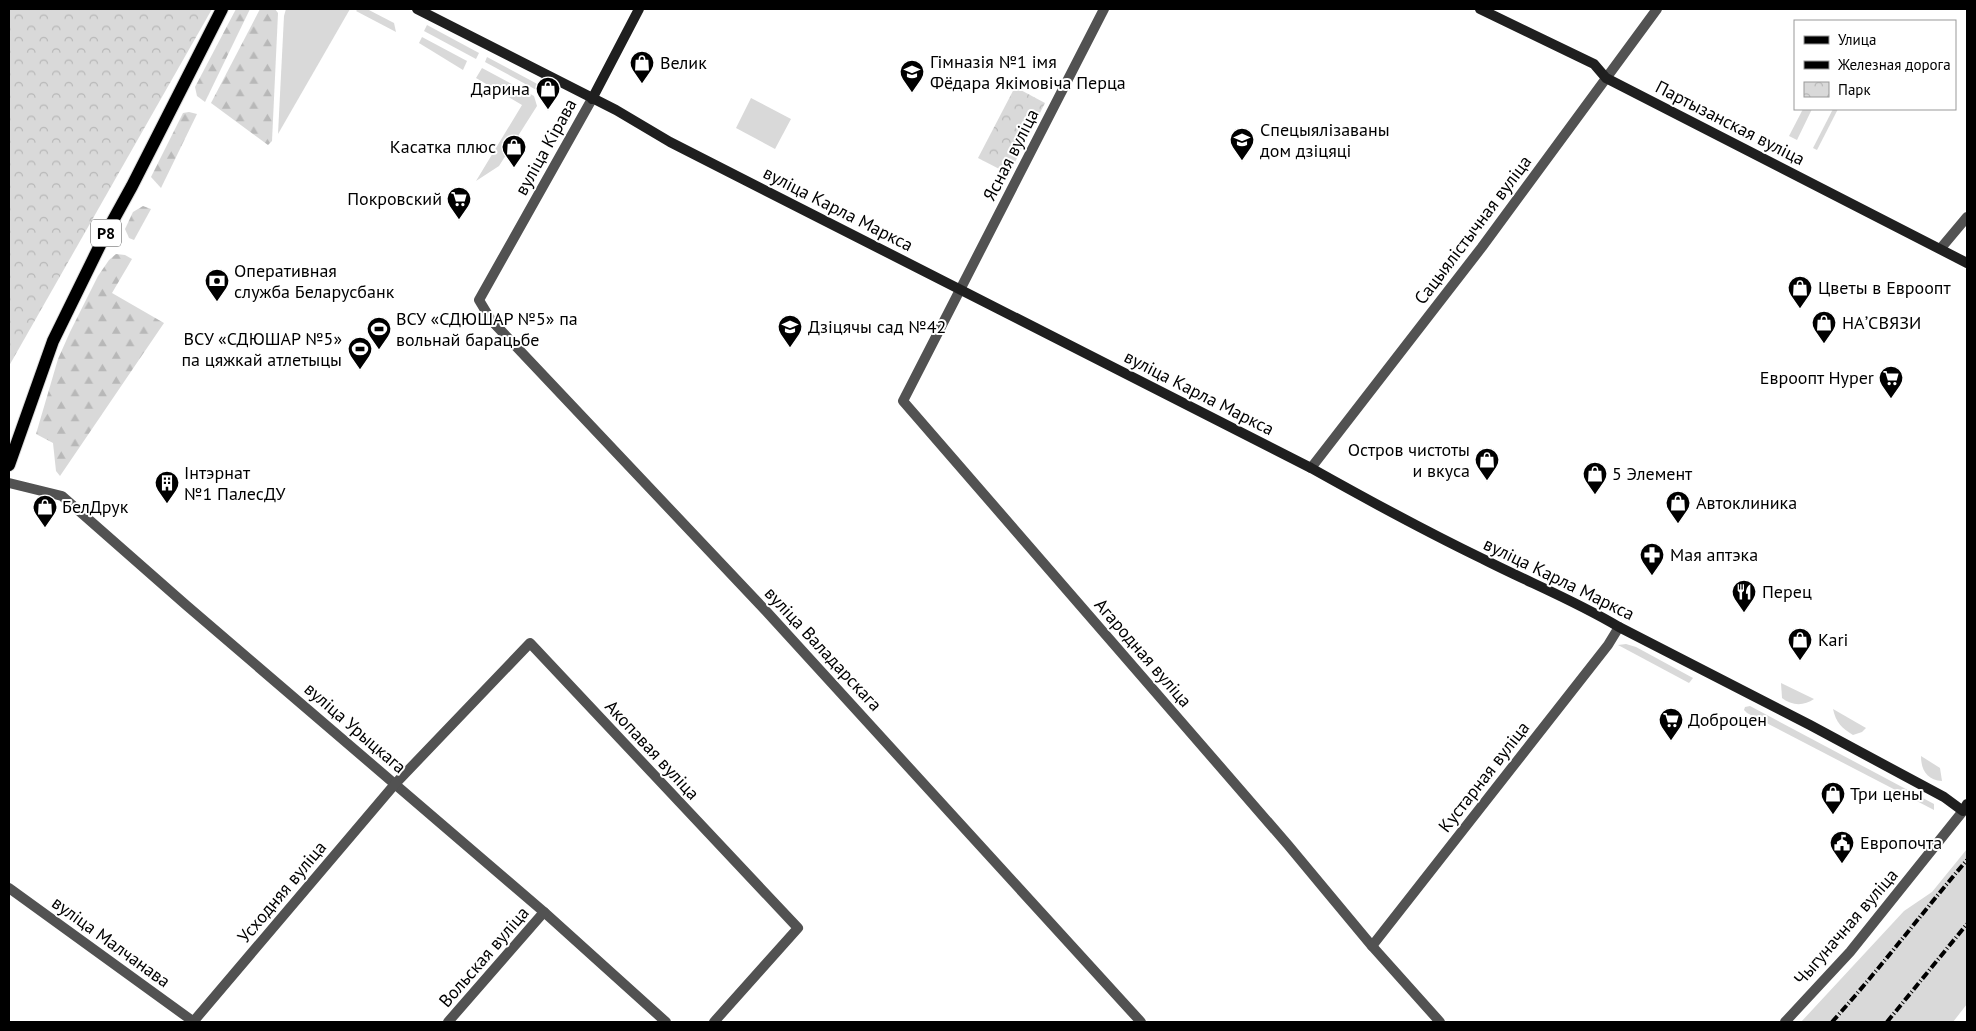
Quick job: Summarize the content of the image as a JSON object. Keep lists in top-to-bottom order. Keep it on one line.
{"streets":{"main road":["Партызанская вуліца","вуліца Кірава","вуліца Карла Маркса","Р8"],"street":["Ясная вуліца","Сацыялістычная вуліца","вуліца Валадарскага","Агародная вуліца","вуліца Урыцкага","Акопавая вуліца","Кустарная вуліца","Усходняя вуліца","Чыгуначная вуліца","вуліца Малчанава","Вольская вуліца"]},"crossings":[["Партызанская вуліца","Сацыялістычная вуліца"],["вуліца Кірава","вуліца Карла Маркса"],["вуліца Кірава","вуліца Валадарскага"],["Ясная вуліца","вуліца Карла Маркса"],["Ясная вуліца","Агародная вуліца"],["вуліца Карла Маркса","Сацыялістычная вуліца"],["вуліца Карла Маркса","Агародная вуліца"],["вуліца Карла Маркса","Кустарная вуліца"],["вуліца Карла Маркса","Чыгуначная вуліца"],["Агародная вуліца","Кустарная вуліца"],["вуліца Урыцкага","Акопавая вуліца"],["вуліца Урыцкага","Усходняя вуліца"],["вуліца Урыцкага","Вольская вуліца"],["Акопавая вуліца","Усходняя вуліца"],["Усходняя вуліца","вуліца Малчанава"]],"places":{"shop":["Велик","Дарина","Касатка плюс","Цветы в Евроопт","НАʼСВЯЗИ","Остров чистоты и вкуса","5 Элемент","Автоклиника","БелДрук","Kari","Три цены"],"school or university":["Гімназія №1 імя Фёдара Якімовіча Перца","Спецыялізаваны дом дзіцяці","Дзіцячы сад №42"],"supermarket":["Покровский","Евроопт Hyper","Доброцен"],"bank":["Оперативная служба Беларусбанк"],"sports":["ВСУ «СДЮШАР №5» па вольнай барацьбе","ВСУ «СДЮШАР №5» па цяжкай атлетыцы"],"building":["Інтэрнат №1 ПалесДУ"],"pharmacy":["Мая аптэка"],"restaurant":["Перец"],"public building":["Европочта"]},"legend":["Улица","Железная дорога","Парк"]}
